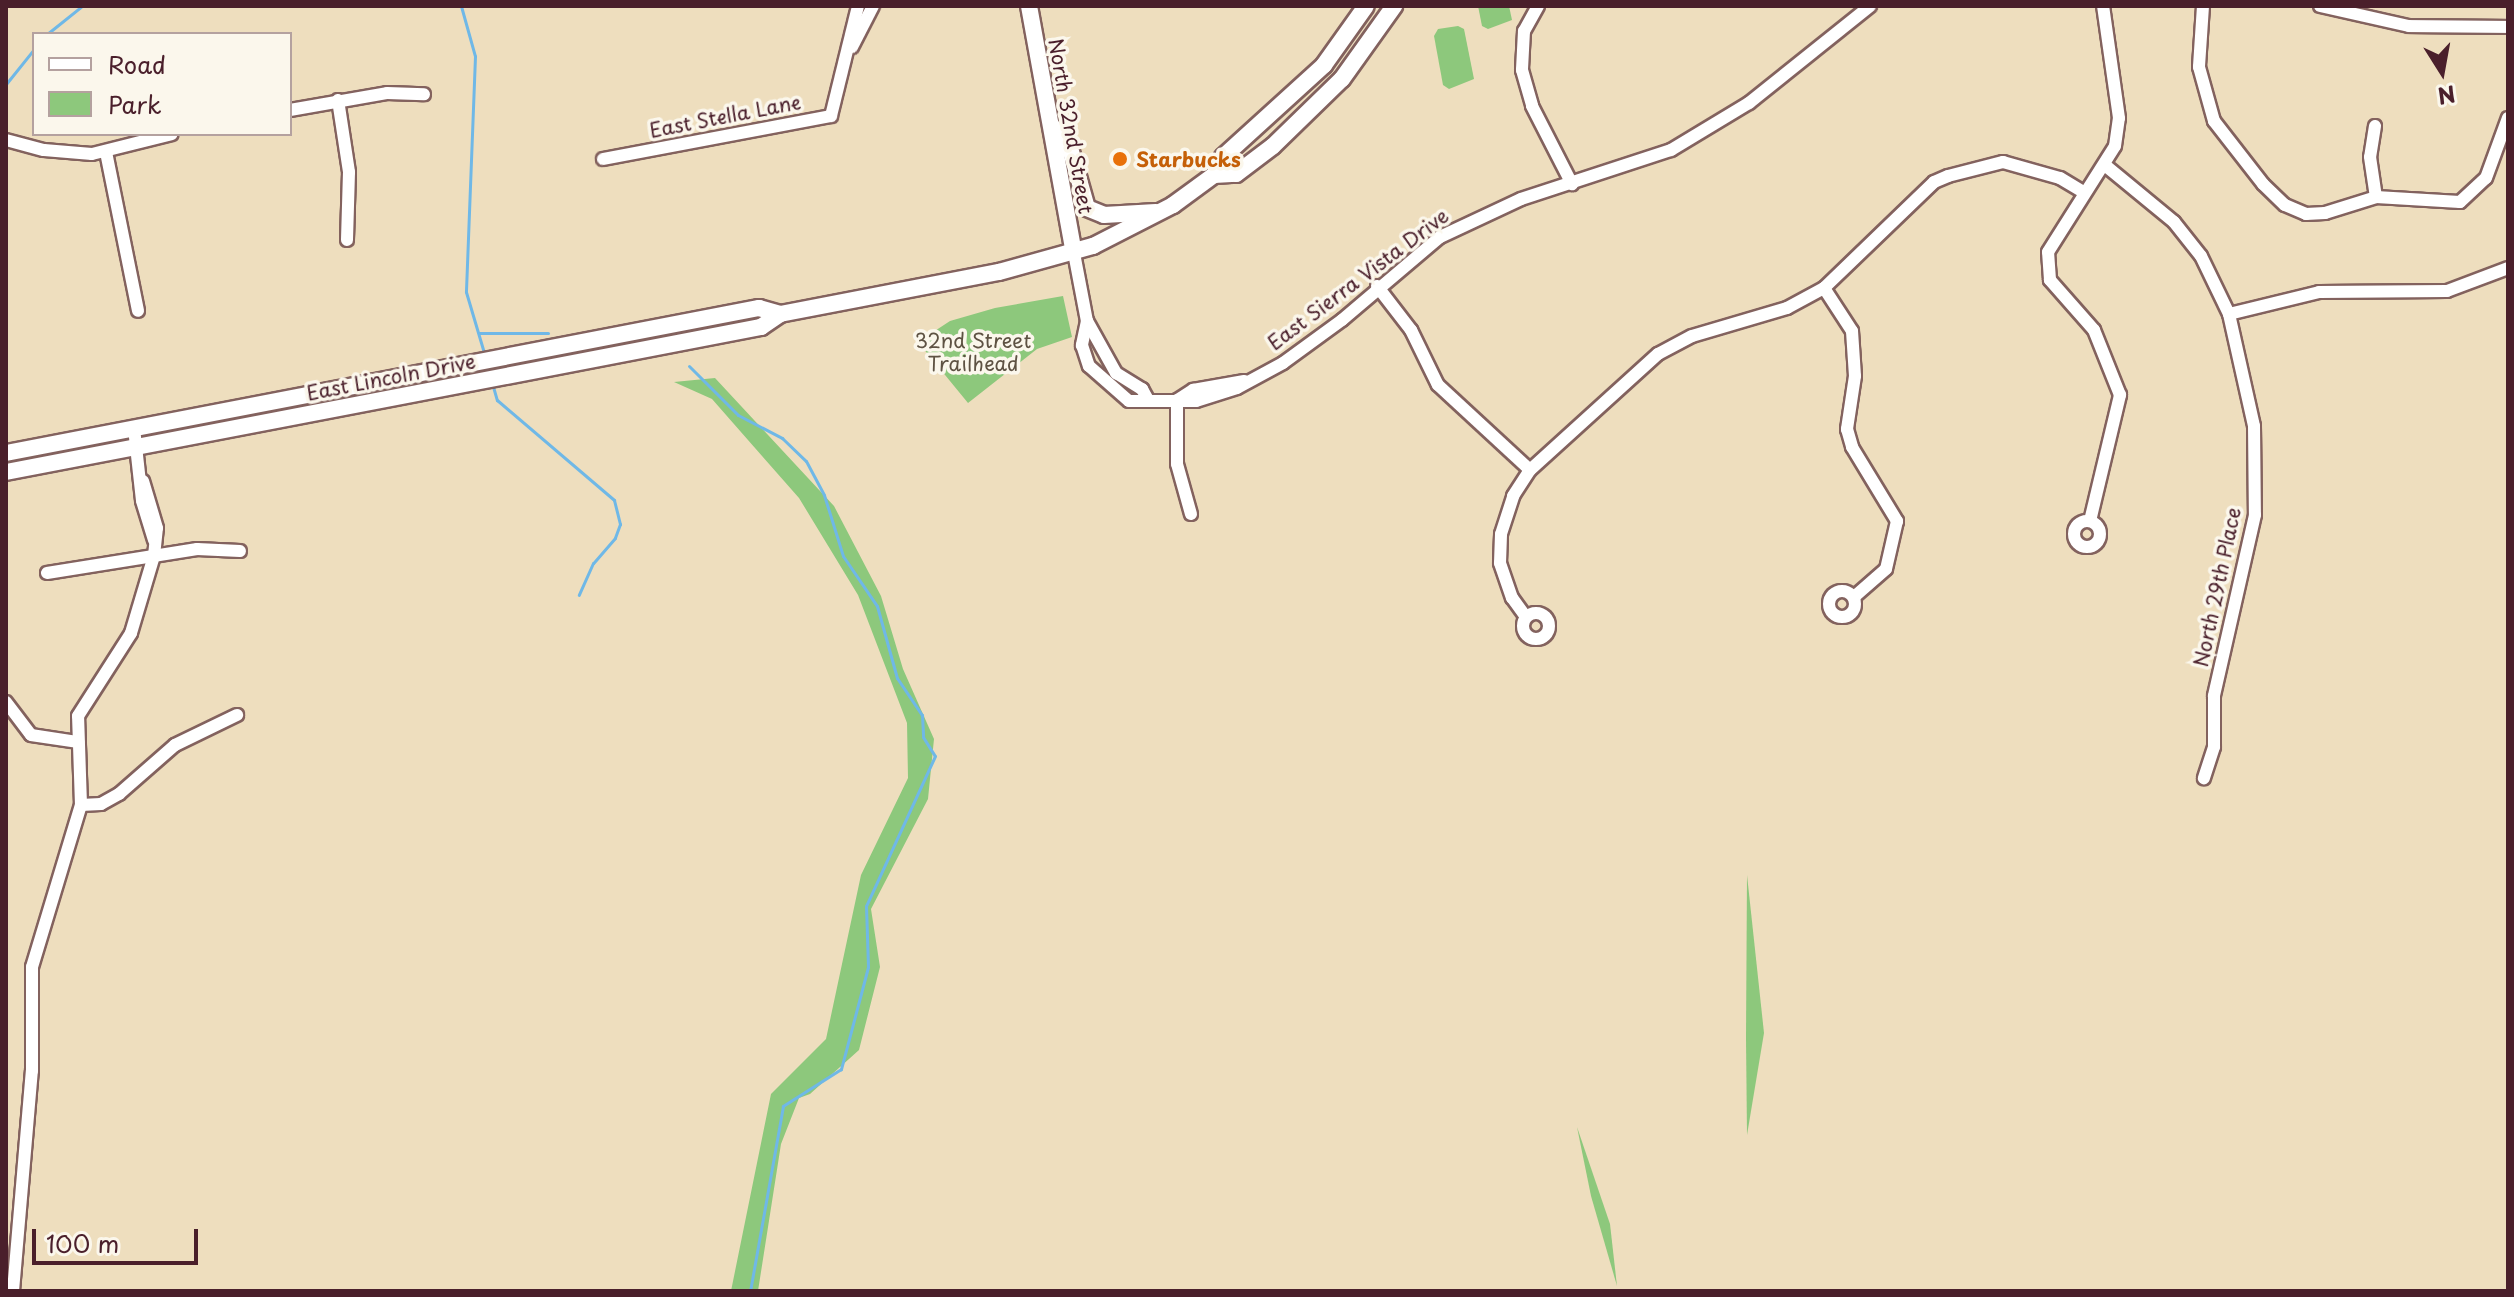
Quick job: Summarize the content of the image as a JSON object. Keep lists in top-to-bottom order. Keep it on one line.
{"streets":{"main road":["North 32nd Street","East Lincoln Drive"],"street":["East Stella Lane","East Sierra Vista Drive","North 29th Place"]},"crossings":[["North 32nd Street","East Lincoln Drive"]],"parks":["32nd Street Trailhead"],"places":["Starbucks"],"legend":["Road","Park"],"scale_bar":"100 m","north":"bottom"}
